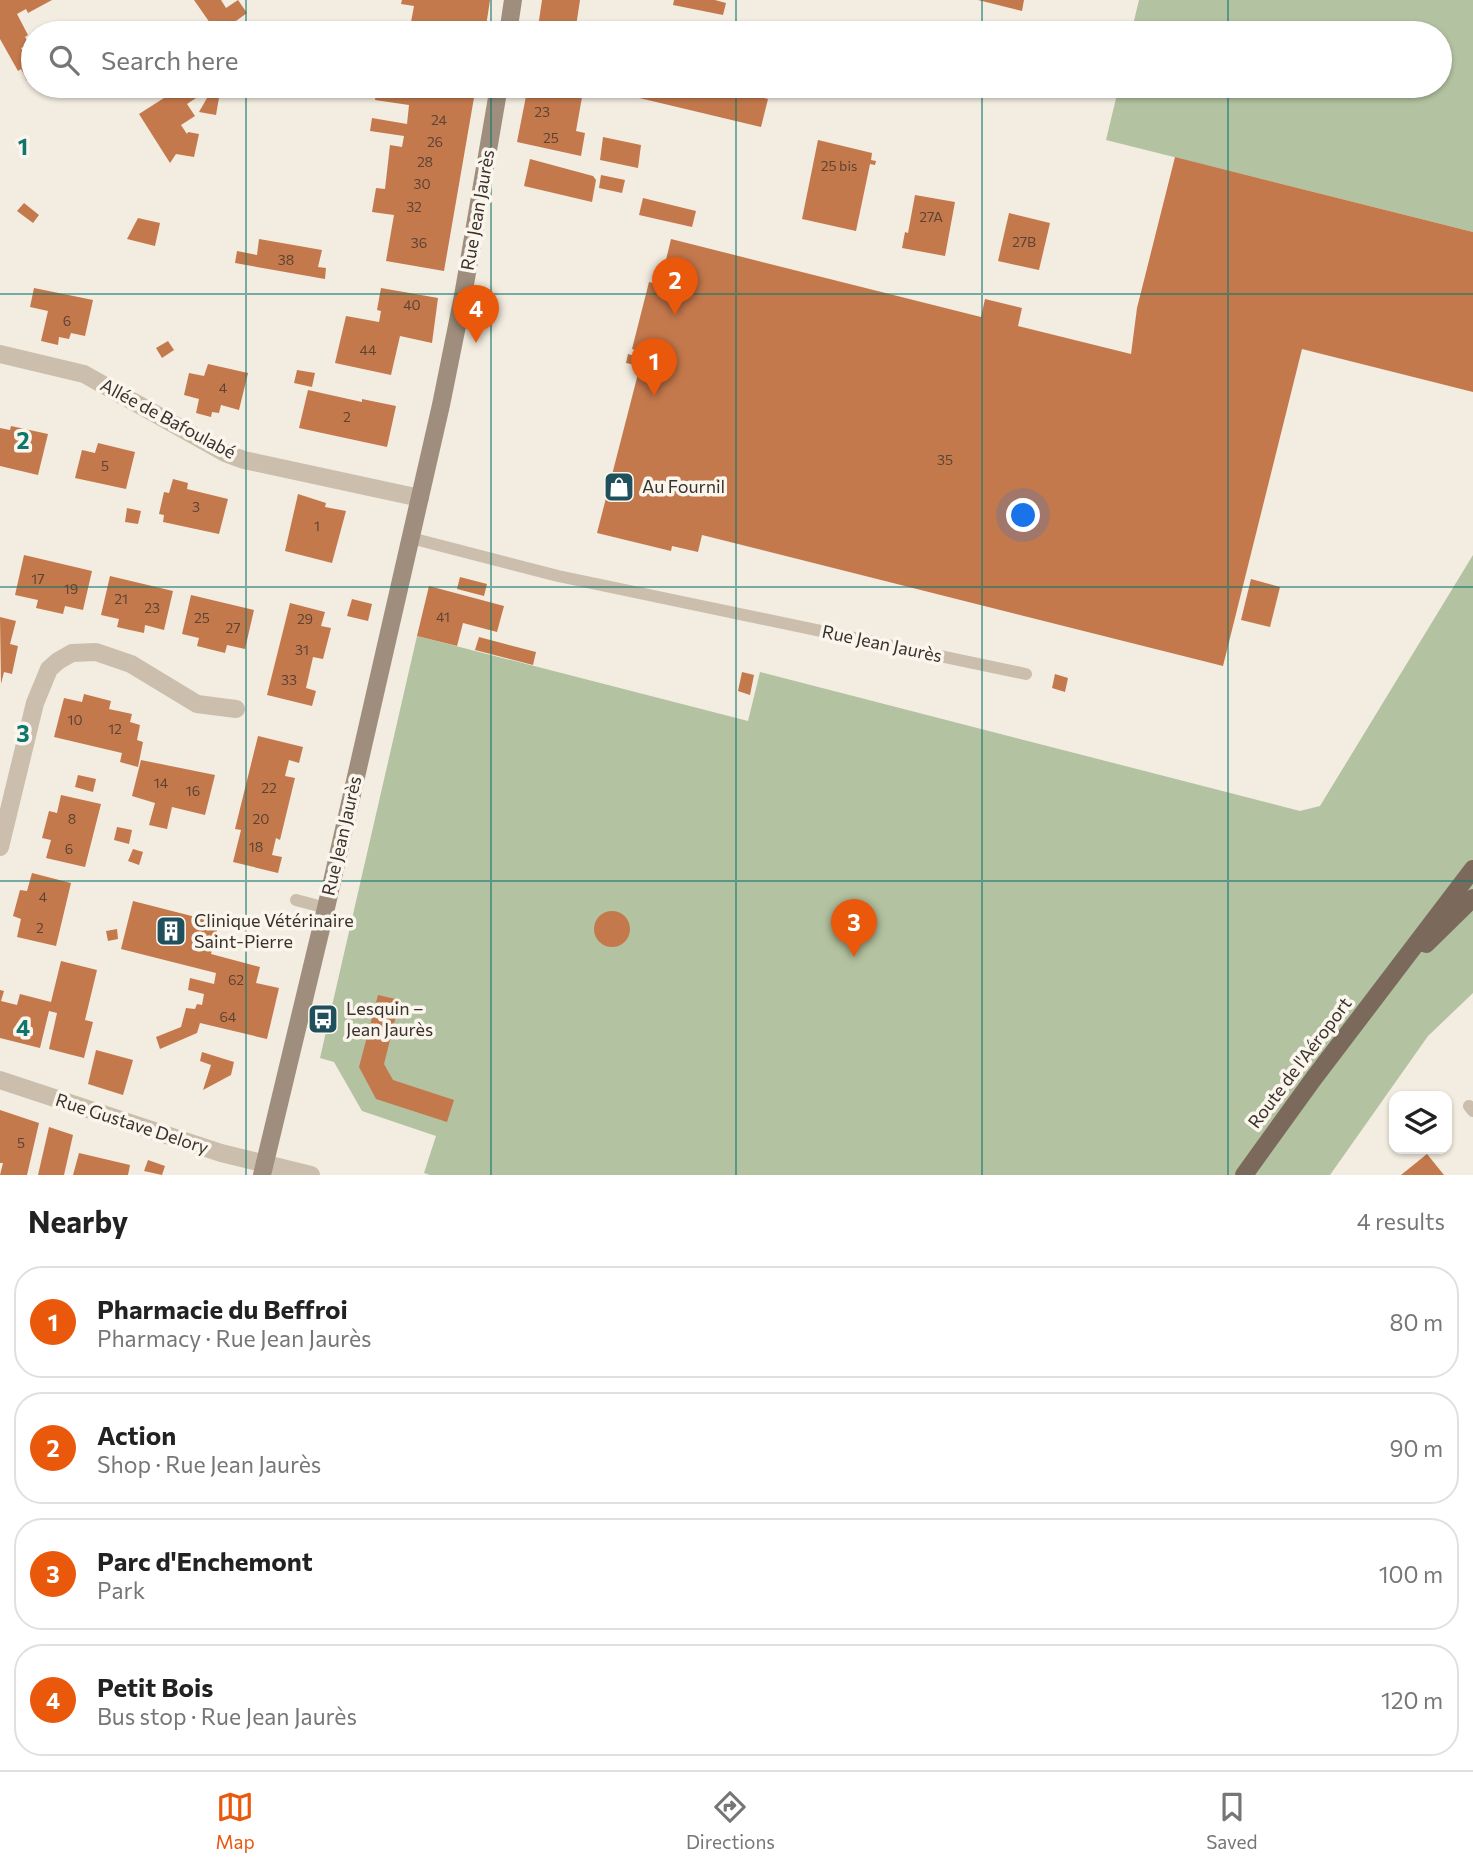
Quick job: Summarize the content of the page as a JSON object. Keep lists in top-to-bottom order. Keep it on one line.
{"streets":{"main road":["Rue Jean Jaurès","Route de l'Aéroport"],"street":["Allée de Bafoulabé","Rue Gustave Delory"]},"crossings":[["Rue Jean Jaurès","Allée de Bafoulabé"],["Rue Jean Jaurès","Rue Gustave Delory"]],"places":{"shop":["Au Fournil"],"building":["Clinique Vétérinaire Saint-Pierre"],"bus stop":["Lesquin – Jean Jaurès"]},"house_numbers":["23","24","25","26","28","25 bis","30","32","27A","27B","36","38","40","6","44","4","2","35","5","3","1","17","19","21","23","41","25","29","27","31","33","10","12","14","22","16","8","20","18","6","4","2","62","64","5"],"page":{"search":"Search here","pins":["2","4","1","3"],"heading":["Nearby","4 results"],"list":[{"mark":"1","name":"Pharmacie du Beffroi","note":"Pharmacy · Rue Jean Jaurès","value":"80 m"},{"mark":"2","name":"Action","note":"Shop · Rue Jean Jaurès","value":"90 m"},{"mark":"3","name":"Parc d'Enchemont","note":"Park","value":"100 m"},{"mark":"4","name":"Petit Bois","note":"Bus stop · Rue Jean Jaurès","value":"120 m"}],"nav":["Map","Directions","Saved"]},"grid":{"rows":["1","2","3","4"]}}
